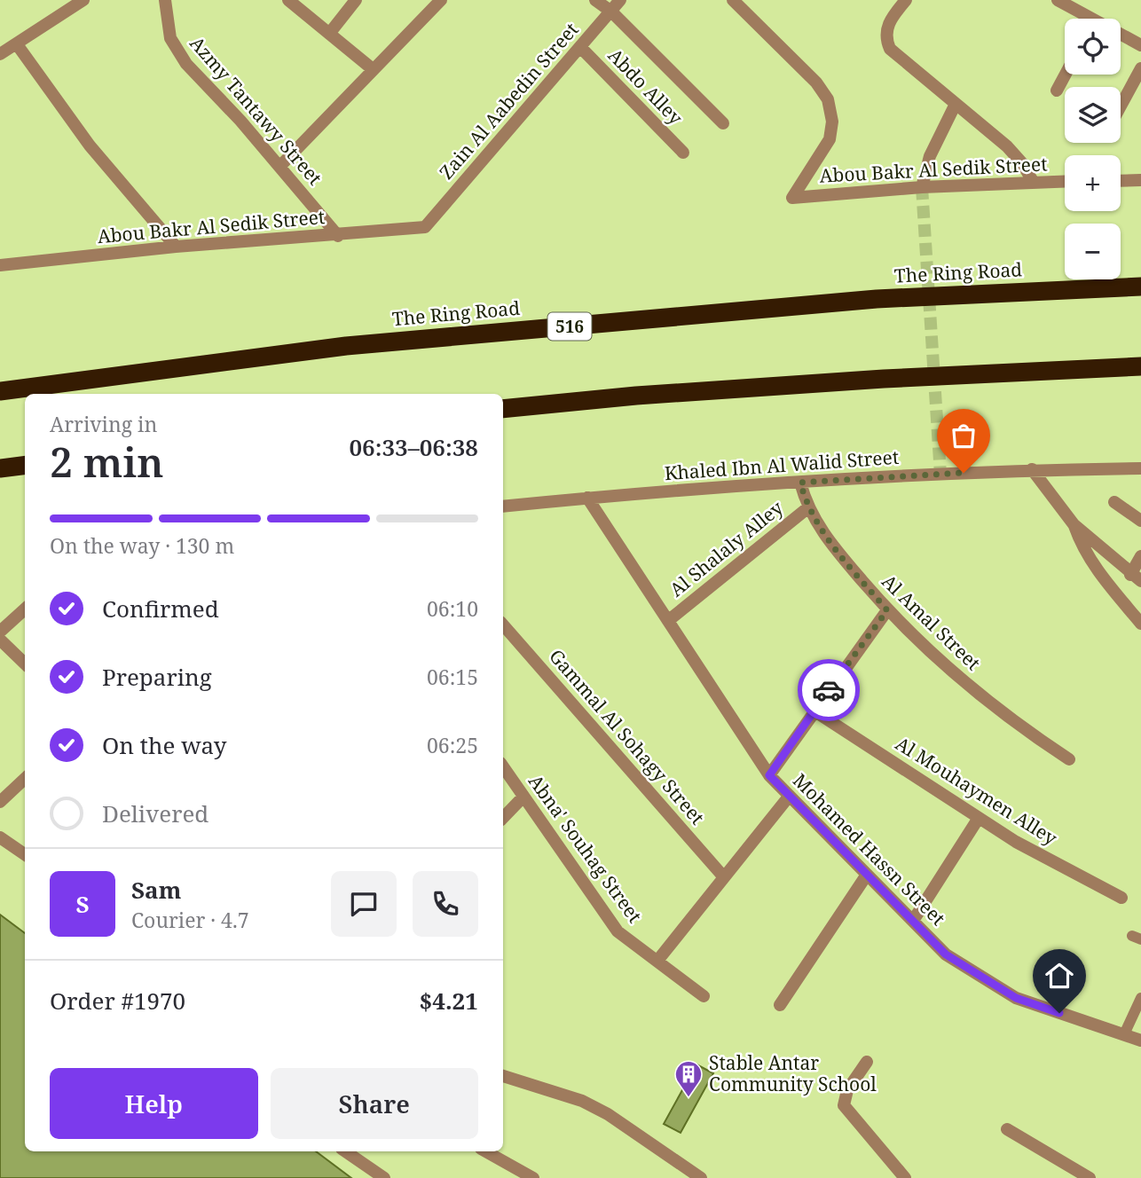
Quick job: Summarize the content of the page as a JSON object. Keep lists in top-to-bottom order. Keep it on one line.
{"streets":{"highway":["The Ring Road","516"],"street":["Abdo Alley","Zain Al Aabedin Street","Azmy Tantawy Street","Abou Bakr Al Sedik Street","Khaled Ibn Al Walid Street","Al Shalaly Alley","Al Amal Street","Gammal Al Sohagy Street","Al Mouhaymen Alley","Abna' Souhag Street","Mohamed Hassn Street"]},"crossings":[["Abdo Alley","Zain Al Aabedin Street"],["Zain Al Aabedin Street","Abou Bakr Al Sedik Street"],["Azmy Tantawy Street","Abou Bakr Al Sedik Street"],["Khaled Ibn Al Walid Street","Al Amal Street"],["Khaled Ibn Al Walid Street","Mohamed Hassn Street"],["Al Shalaly Alley","Al Amal Street"],["Al Shalaly Alley","Mohamed Hassn Street"]],"places":{"building":["Stable Antar Community School"]},"page":{"map_buttons":["+","−"],"heading":["2 min","Arriving in","06:33–06:38"],"panel":["Sam","Courier · 4.7","Order #1970","$4.21"],"bar":"On the way · 130 m","list":[["Confirmed","06:10"],["Preparing","06:15"],["On the way","06:25"],"Delivered"],"round":"S","buttons":["Help","Share"]}}
